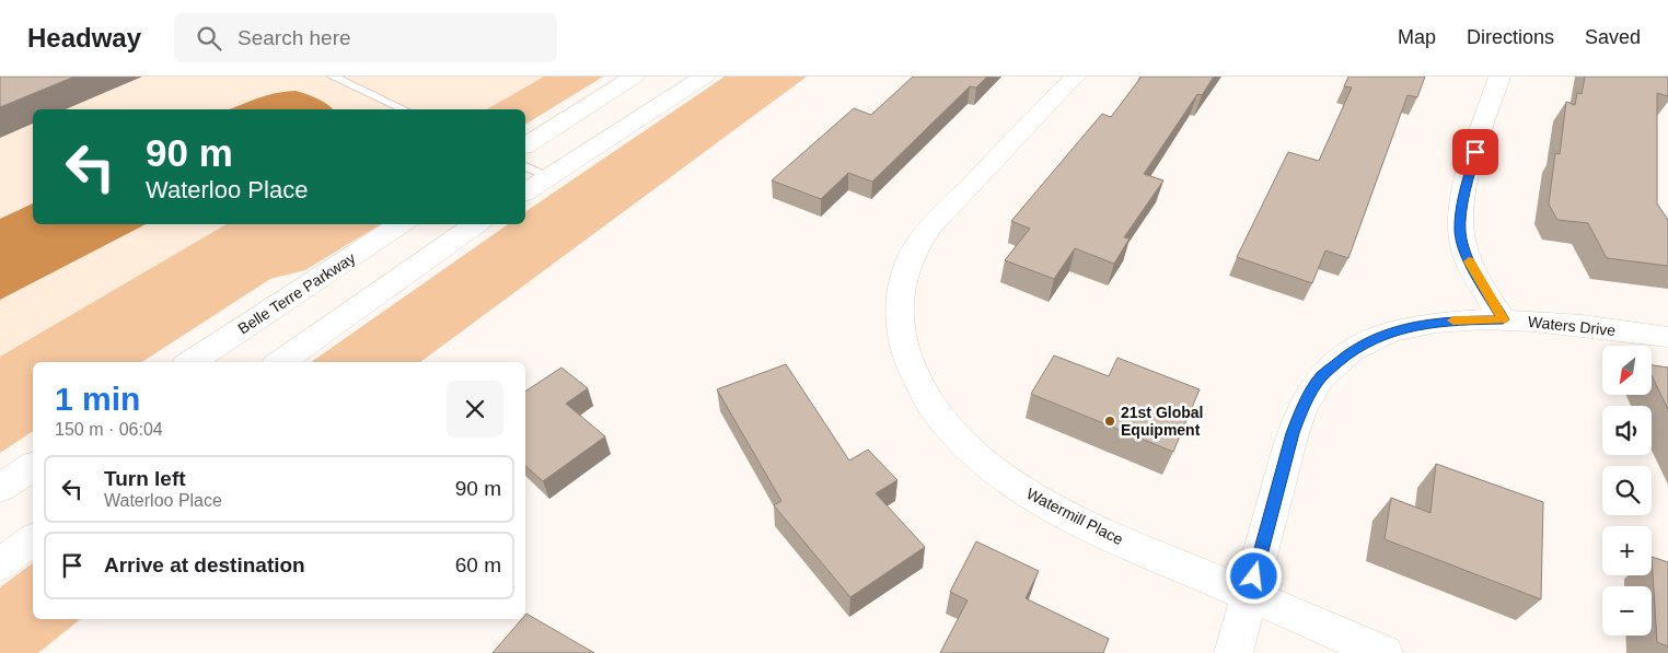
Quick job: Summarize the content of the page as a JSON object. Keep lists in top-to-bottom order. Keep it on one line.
{"streets":{"street":["Belle Terre Parkway","Waters Drive","Watermill Place"]},"crossings":[["Waters Drive","Watermill Place"]],"places":["21st Global Equipment"],"north":"bottom left","page":{"header":"Headway","search":"Search here","nav":["Map","Directions","Saved"],"turn":["90 m","Waterloo Place"],"map_buttons":["+","−"],"heading":["1 min","150 m · 06:04"],"list":[{"name":"Turn left","note":"Waterloo Place","value":"90 m"},{"name":"Arrive at destination","value":"60 m"}]}}
